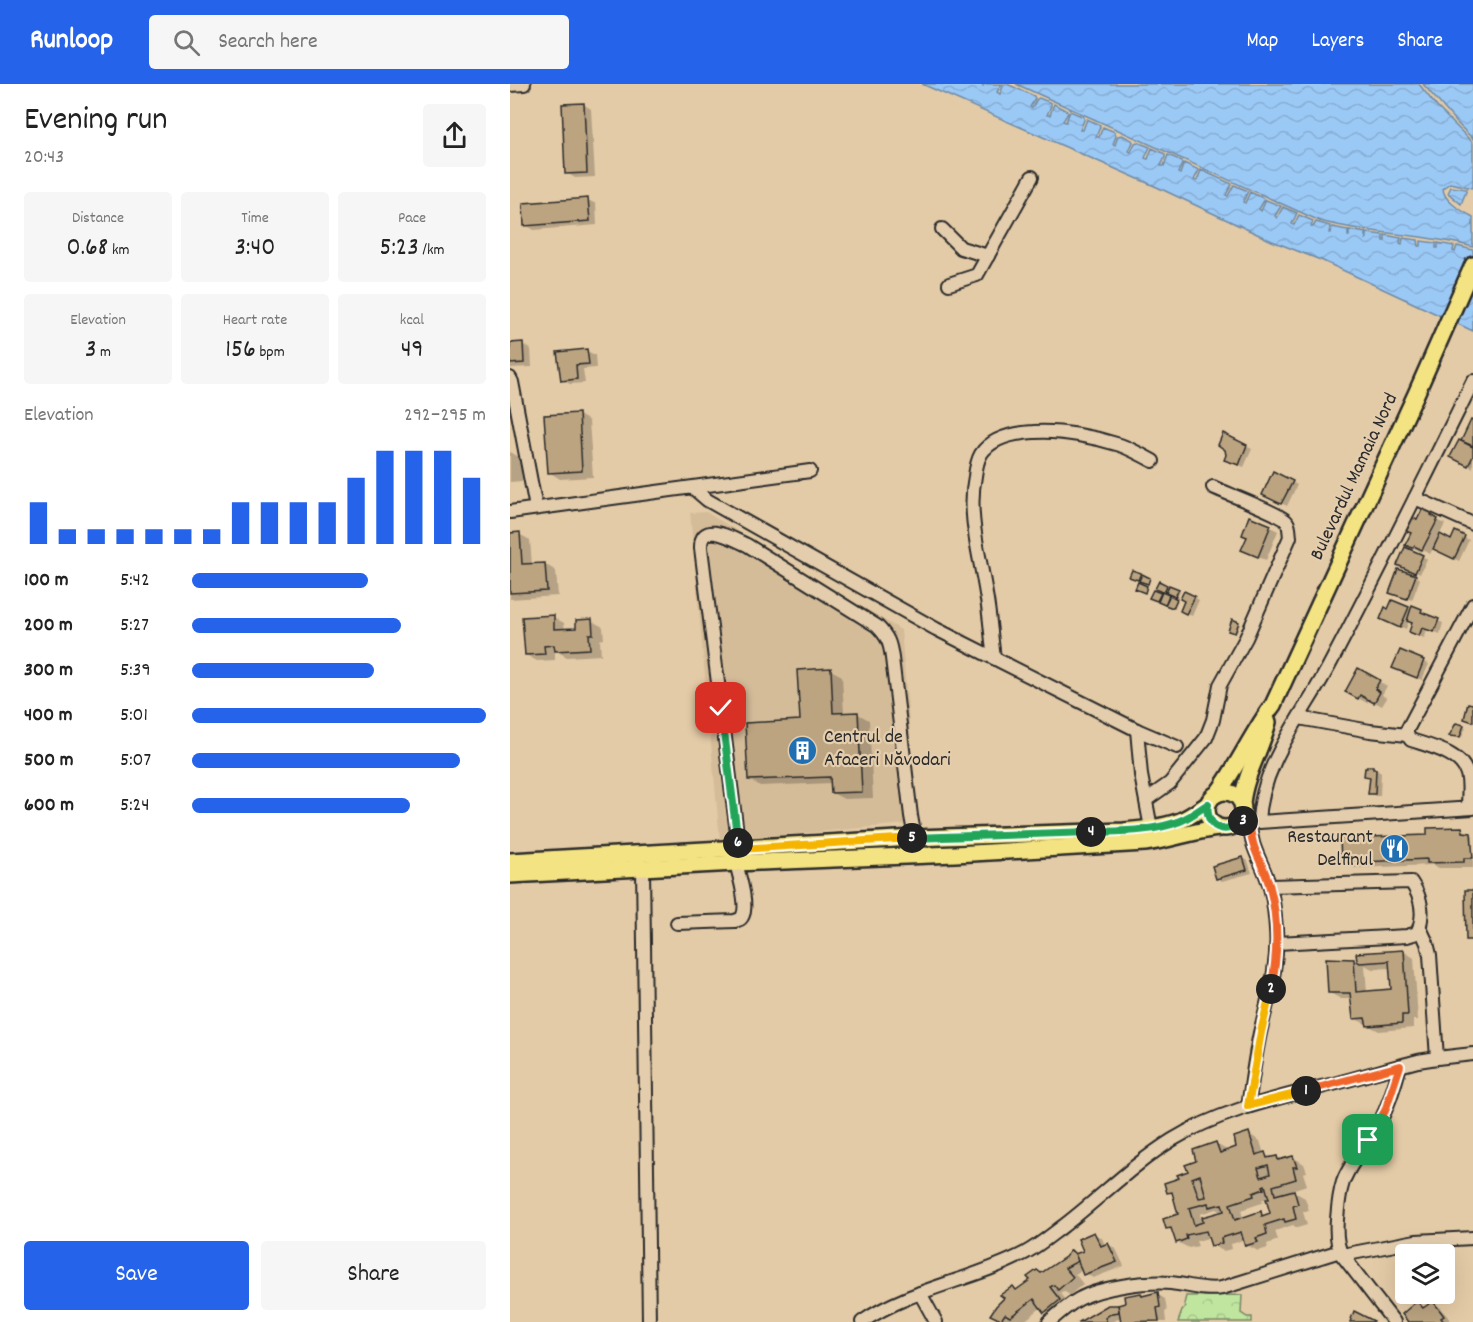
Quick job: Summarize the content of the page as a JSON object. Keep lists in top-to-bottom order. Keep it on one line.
{"streets":{"main road":["Bulevardul Mamaia Nord"]},"places":{"building":["Centrul de Afaceri Năvodari"],"restaurant":["Restaurant Delfinul"]},"page":{"header":"Runloop","search":"Search here","nav":["Map","Layers","Share"],"heading":["Evening run","20:43"],"stats":[["Distance","0.68 km"],["Time","3:40"],["Pace","5:23 /km"],["Elevation","3 m"],["Heart rate","156 bpm"],["kcal","49"]],"chart":["Elevation","292–295 m"],"list":[{"name":"100 m","note":"5:42"},{"name":"200 m","note":"5:27"},{"name":"300 m","note":"5:39"},{"name":"400 m","note":"5:01"},{"name":"500 m","note":"5:07"},{"name":"600 m","note":"5:24"}],"pins":["3","4","5","6","2","1"],"buttons":["Save","Share"]}}
